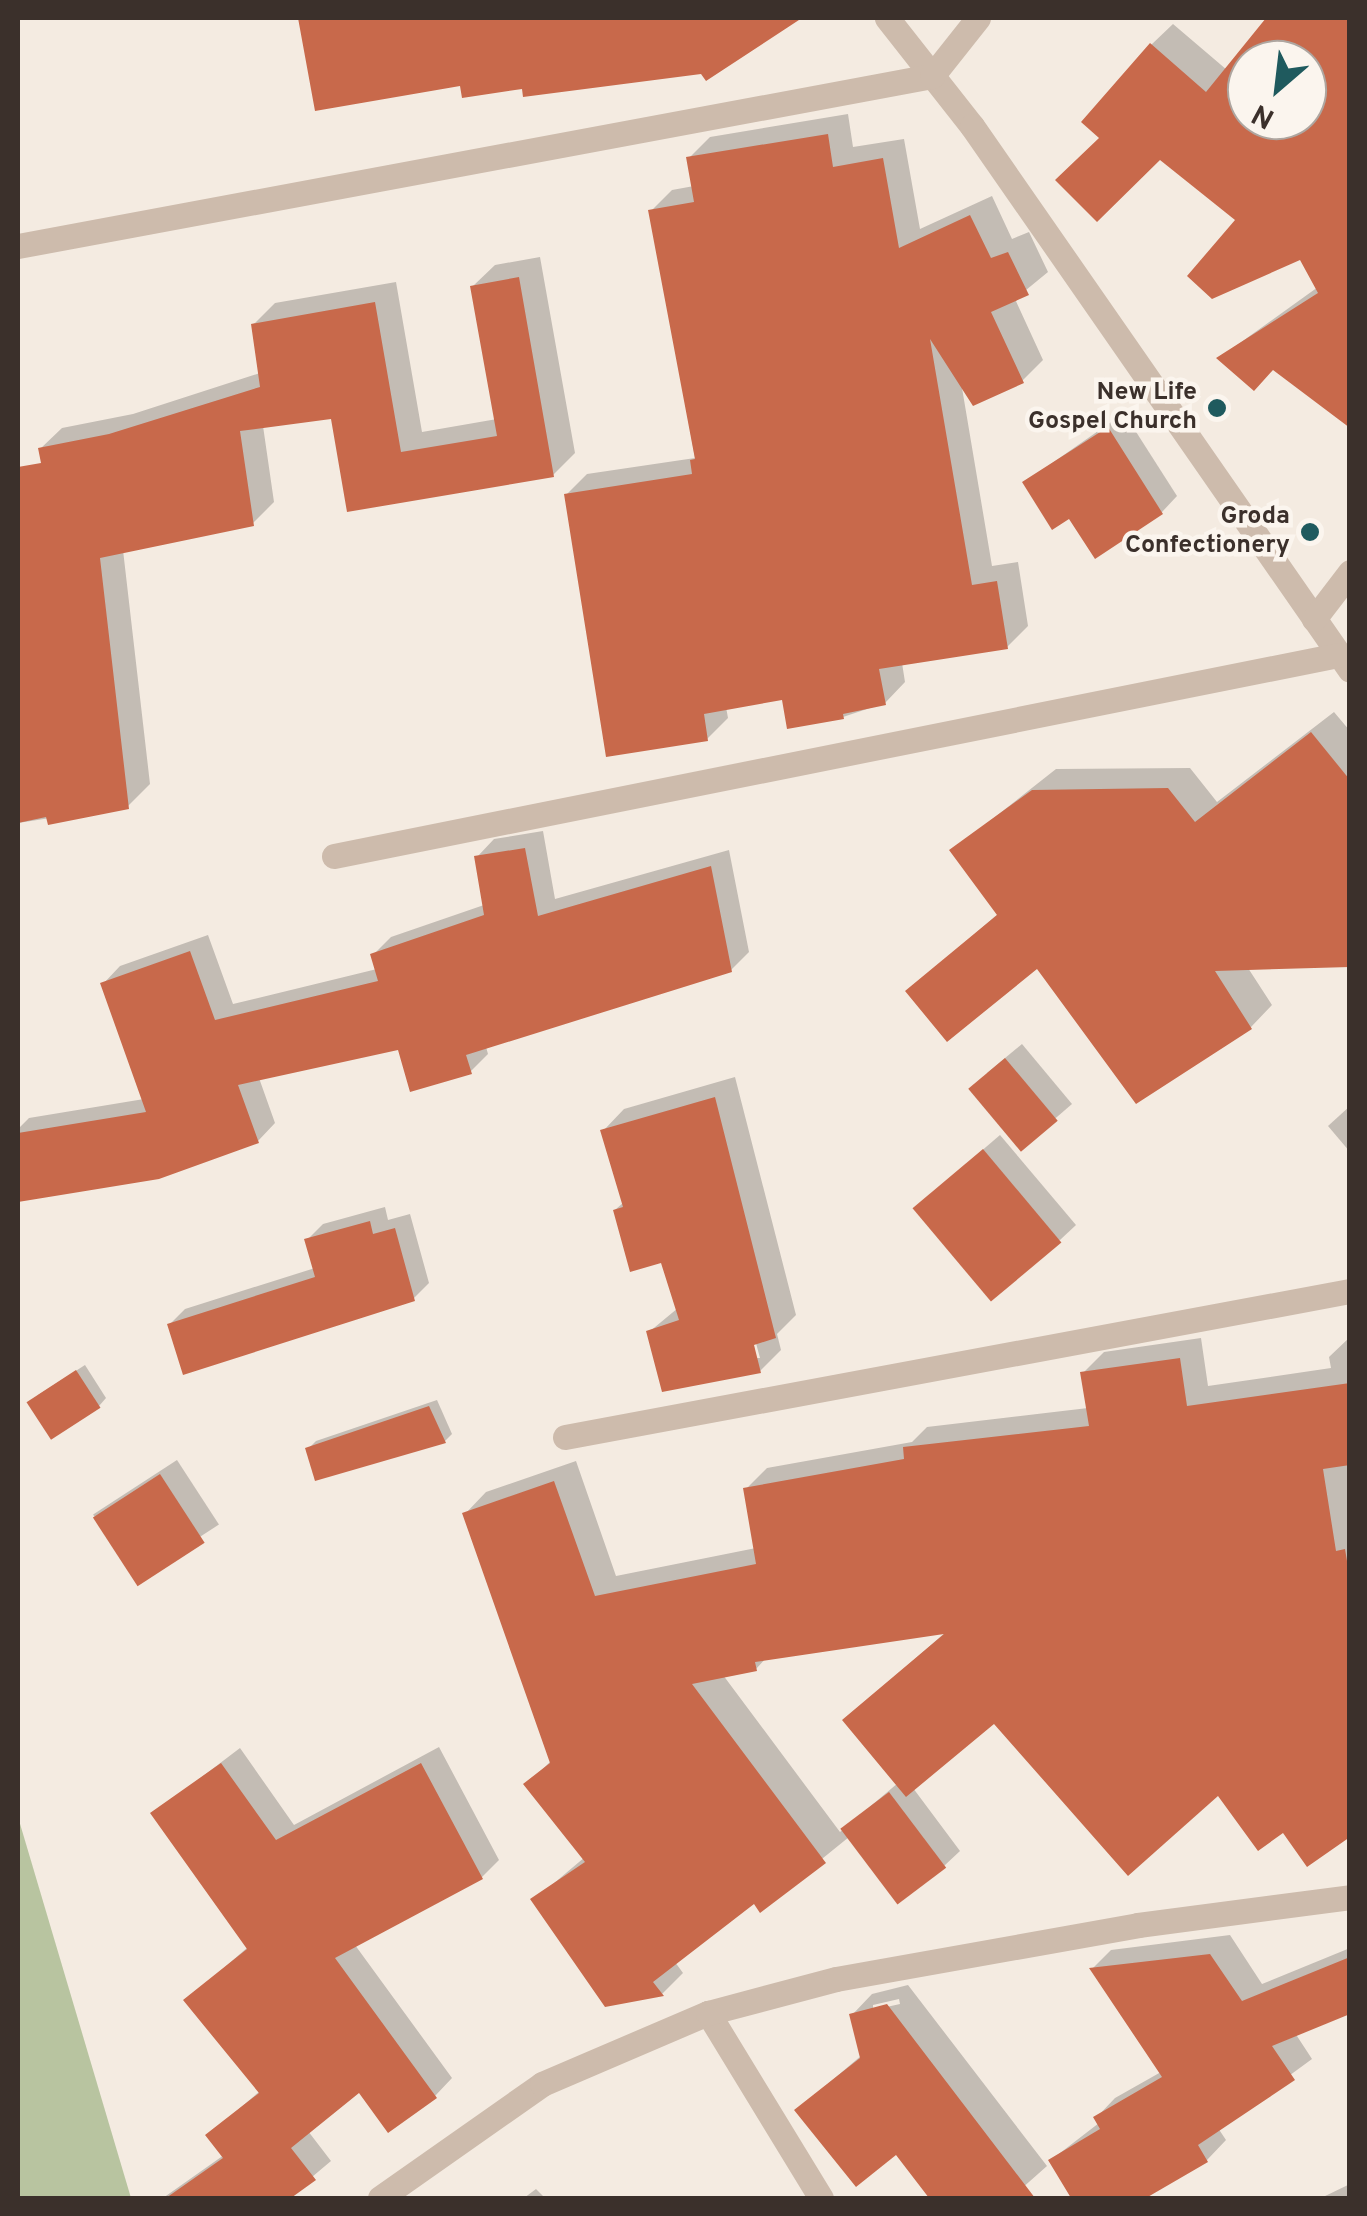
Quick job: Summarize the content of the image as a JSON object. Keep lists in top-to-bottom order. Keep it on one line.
{"places":["New Life Gospel Church","Groda Confectionery"],"north":"bottom left"}
